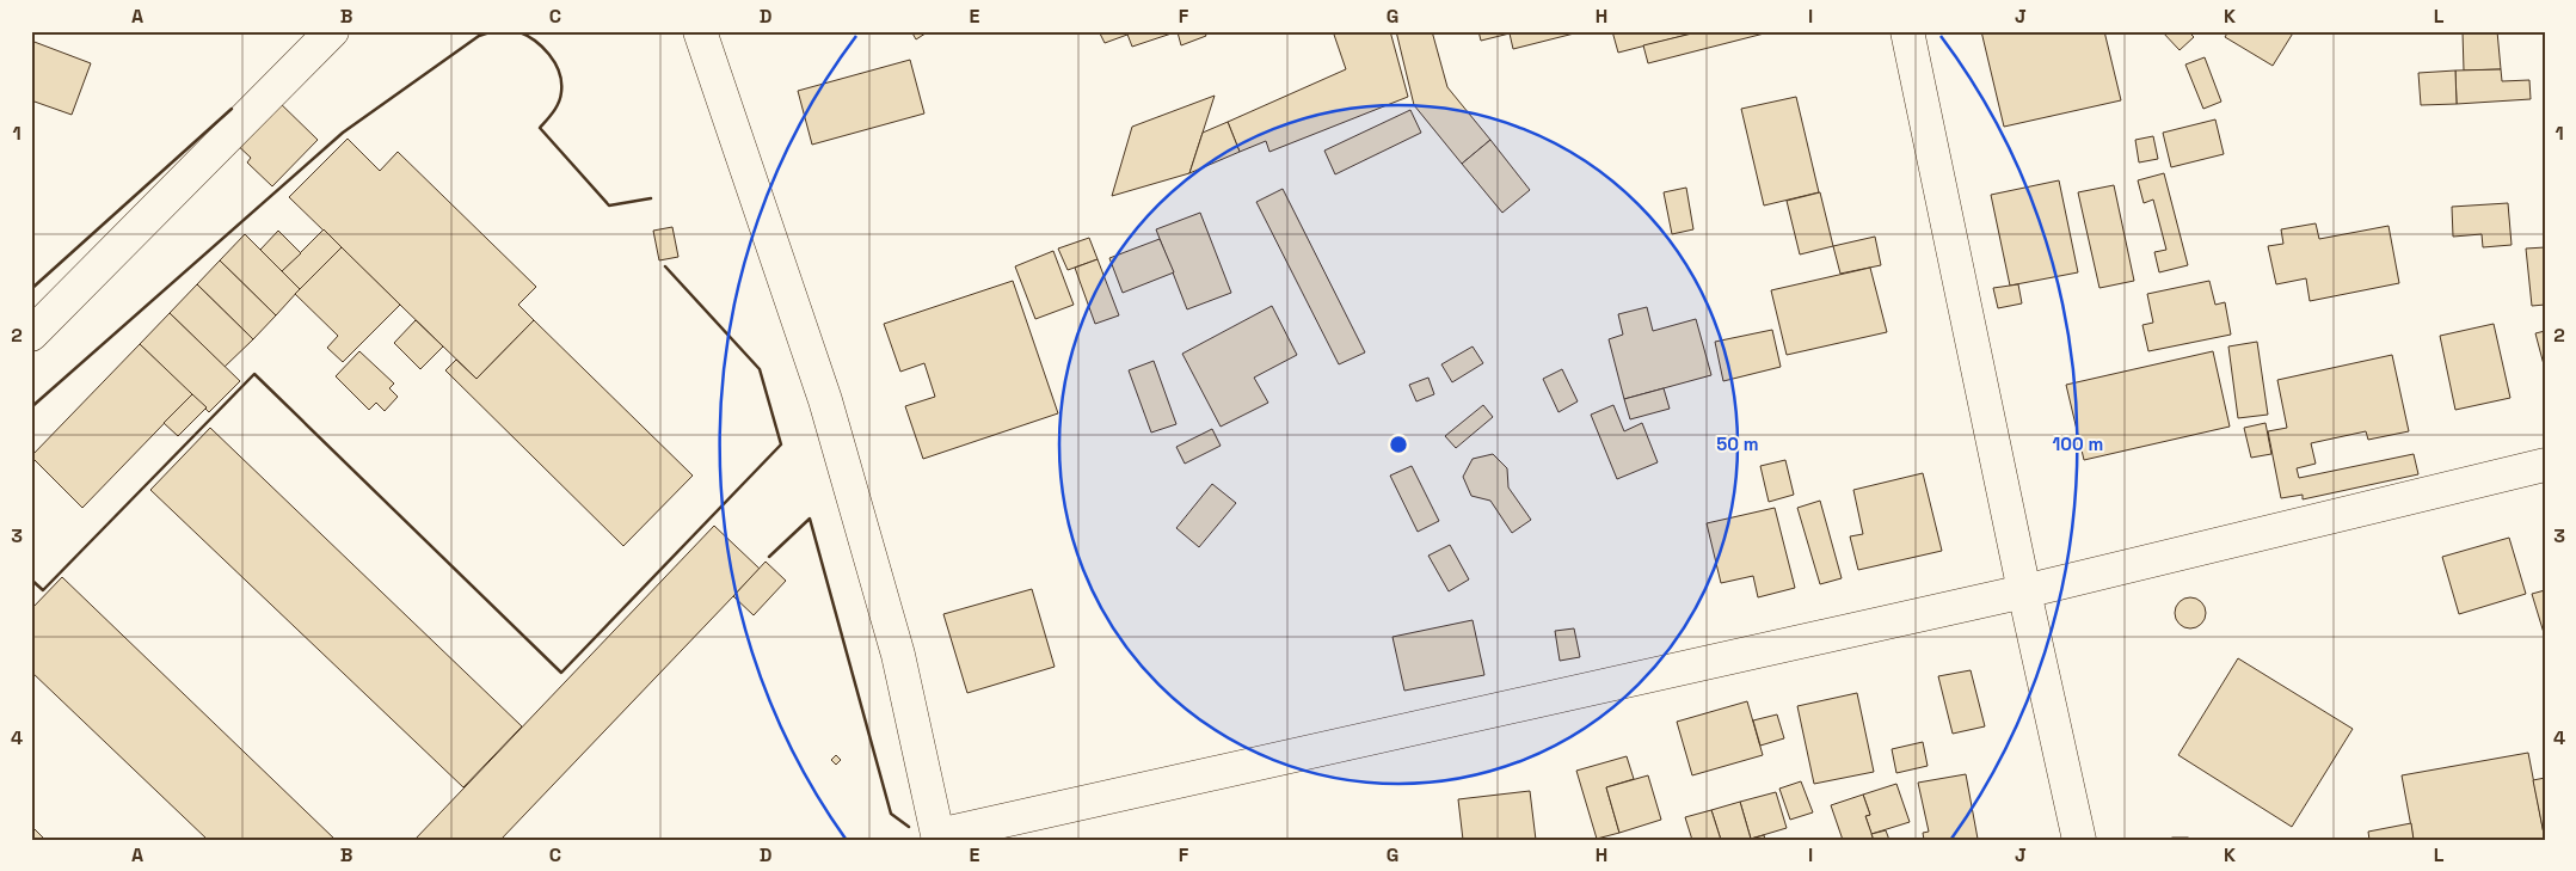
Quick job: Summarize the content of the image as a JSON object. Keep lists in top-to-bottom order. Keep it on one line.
{"grid":{"columns":["A","B","C","D","E","F","G","H","I","J","K","L"],"rows":["1","2","3","4"]},"rings":["50 m","100 m"]}
